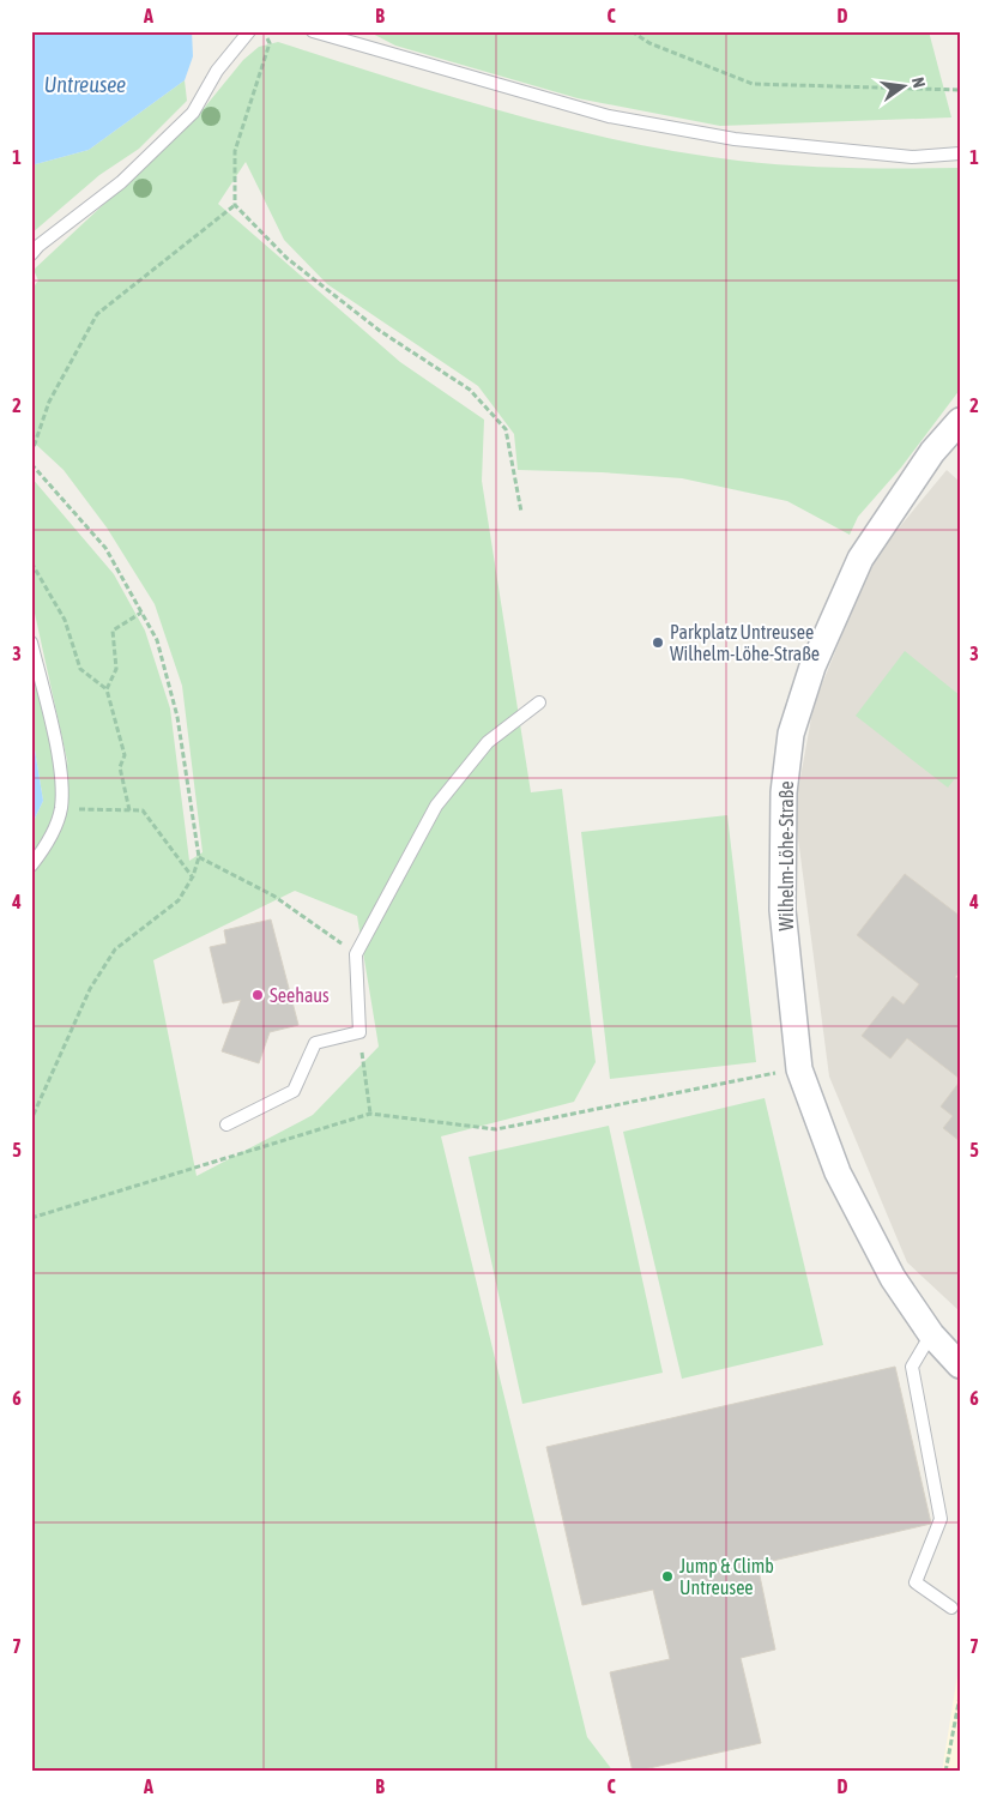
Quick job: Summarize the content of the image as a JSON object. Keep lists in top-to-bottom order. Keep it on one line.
{"streets":{"street":["Wilhelm-Löhe-Straße"]},"water":["Untreusee"],"places":["Parkplatz Untreusee Wilhelm-Löhe-Straße","Seehaus","Jump & Climb Untreusee"],"north":"right","grid":{"columns":["A","B","C","D"],"rows":["1","2","3","4","5","6","7"]}}
